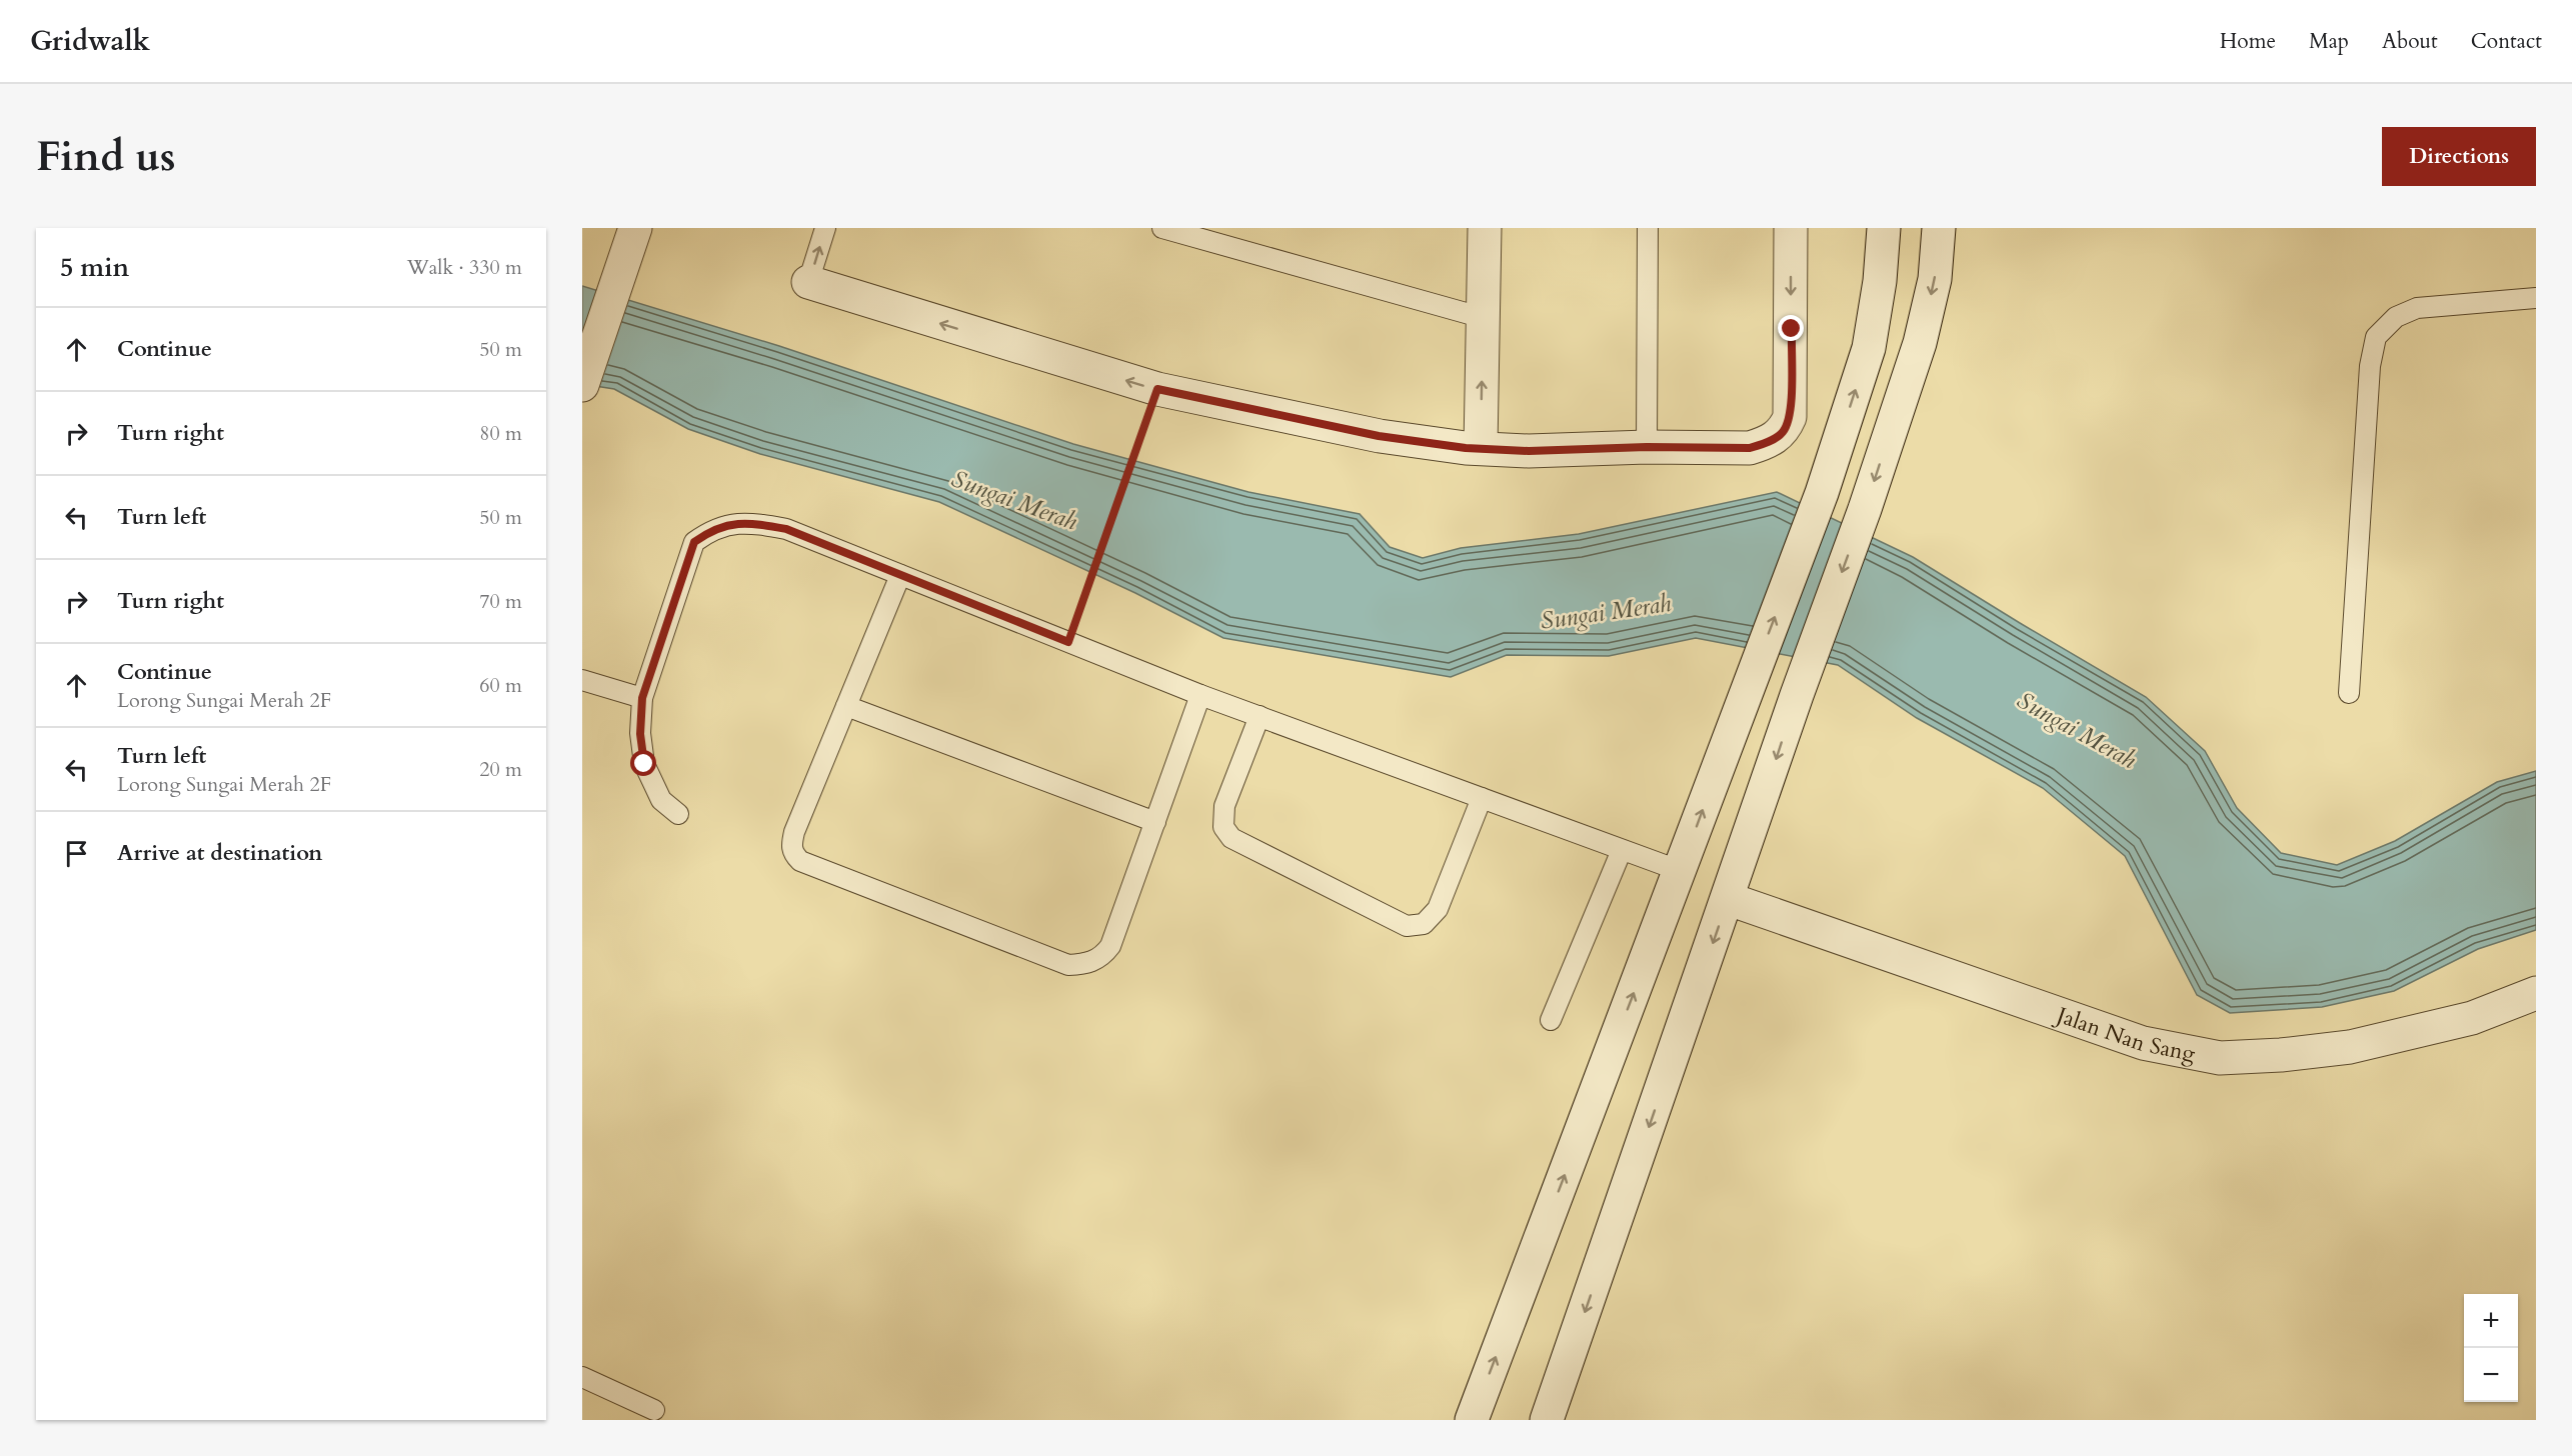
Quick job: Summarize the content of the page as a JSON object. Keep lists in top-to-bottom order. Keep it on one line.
{"streets":{"main road":["Jalan Nan Sang"]},"water":["Sungai Merah"],"page":{"header":"Gridwalk","nav":["Home","Map","About","Contact"],"buttons":"Directions","title":"Find us","heading":["5 min","Walk · 330 m"],"list":[["Continue","50 m"],["Turn right","80 m"],["Turn left","50 m"],["Turn right","70 m"],["Continue","Lorong Sungai Merah 2F","60 m"],["Turn left","Lorong Sungai Merah 2F","20 m"],"Arrive at destination"],"map_buttons":["+","−"]}}
